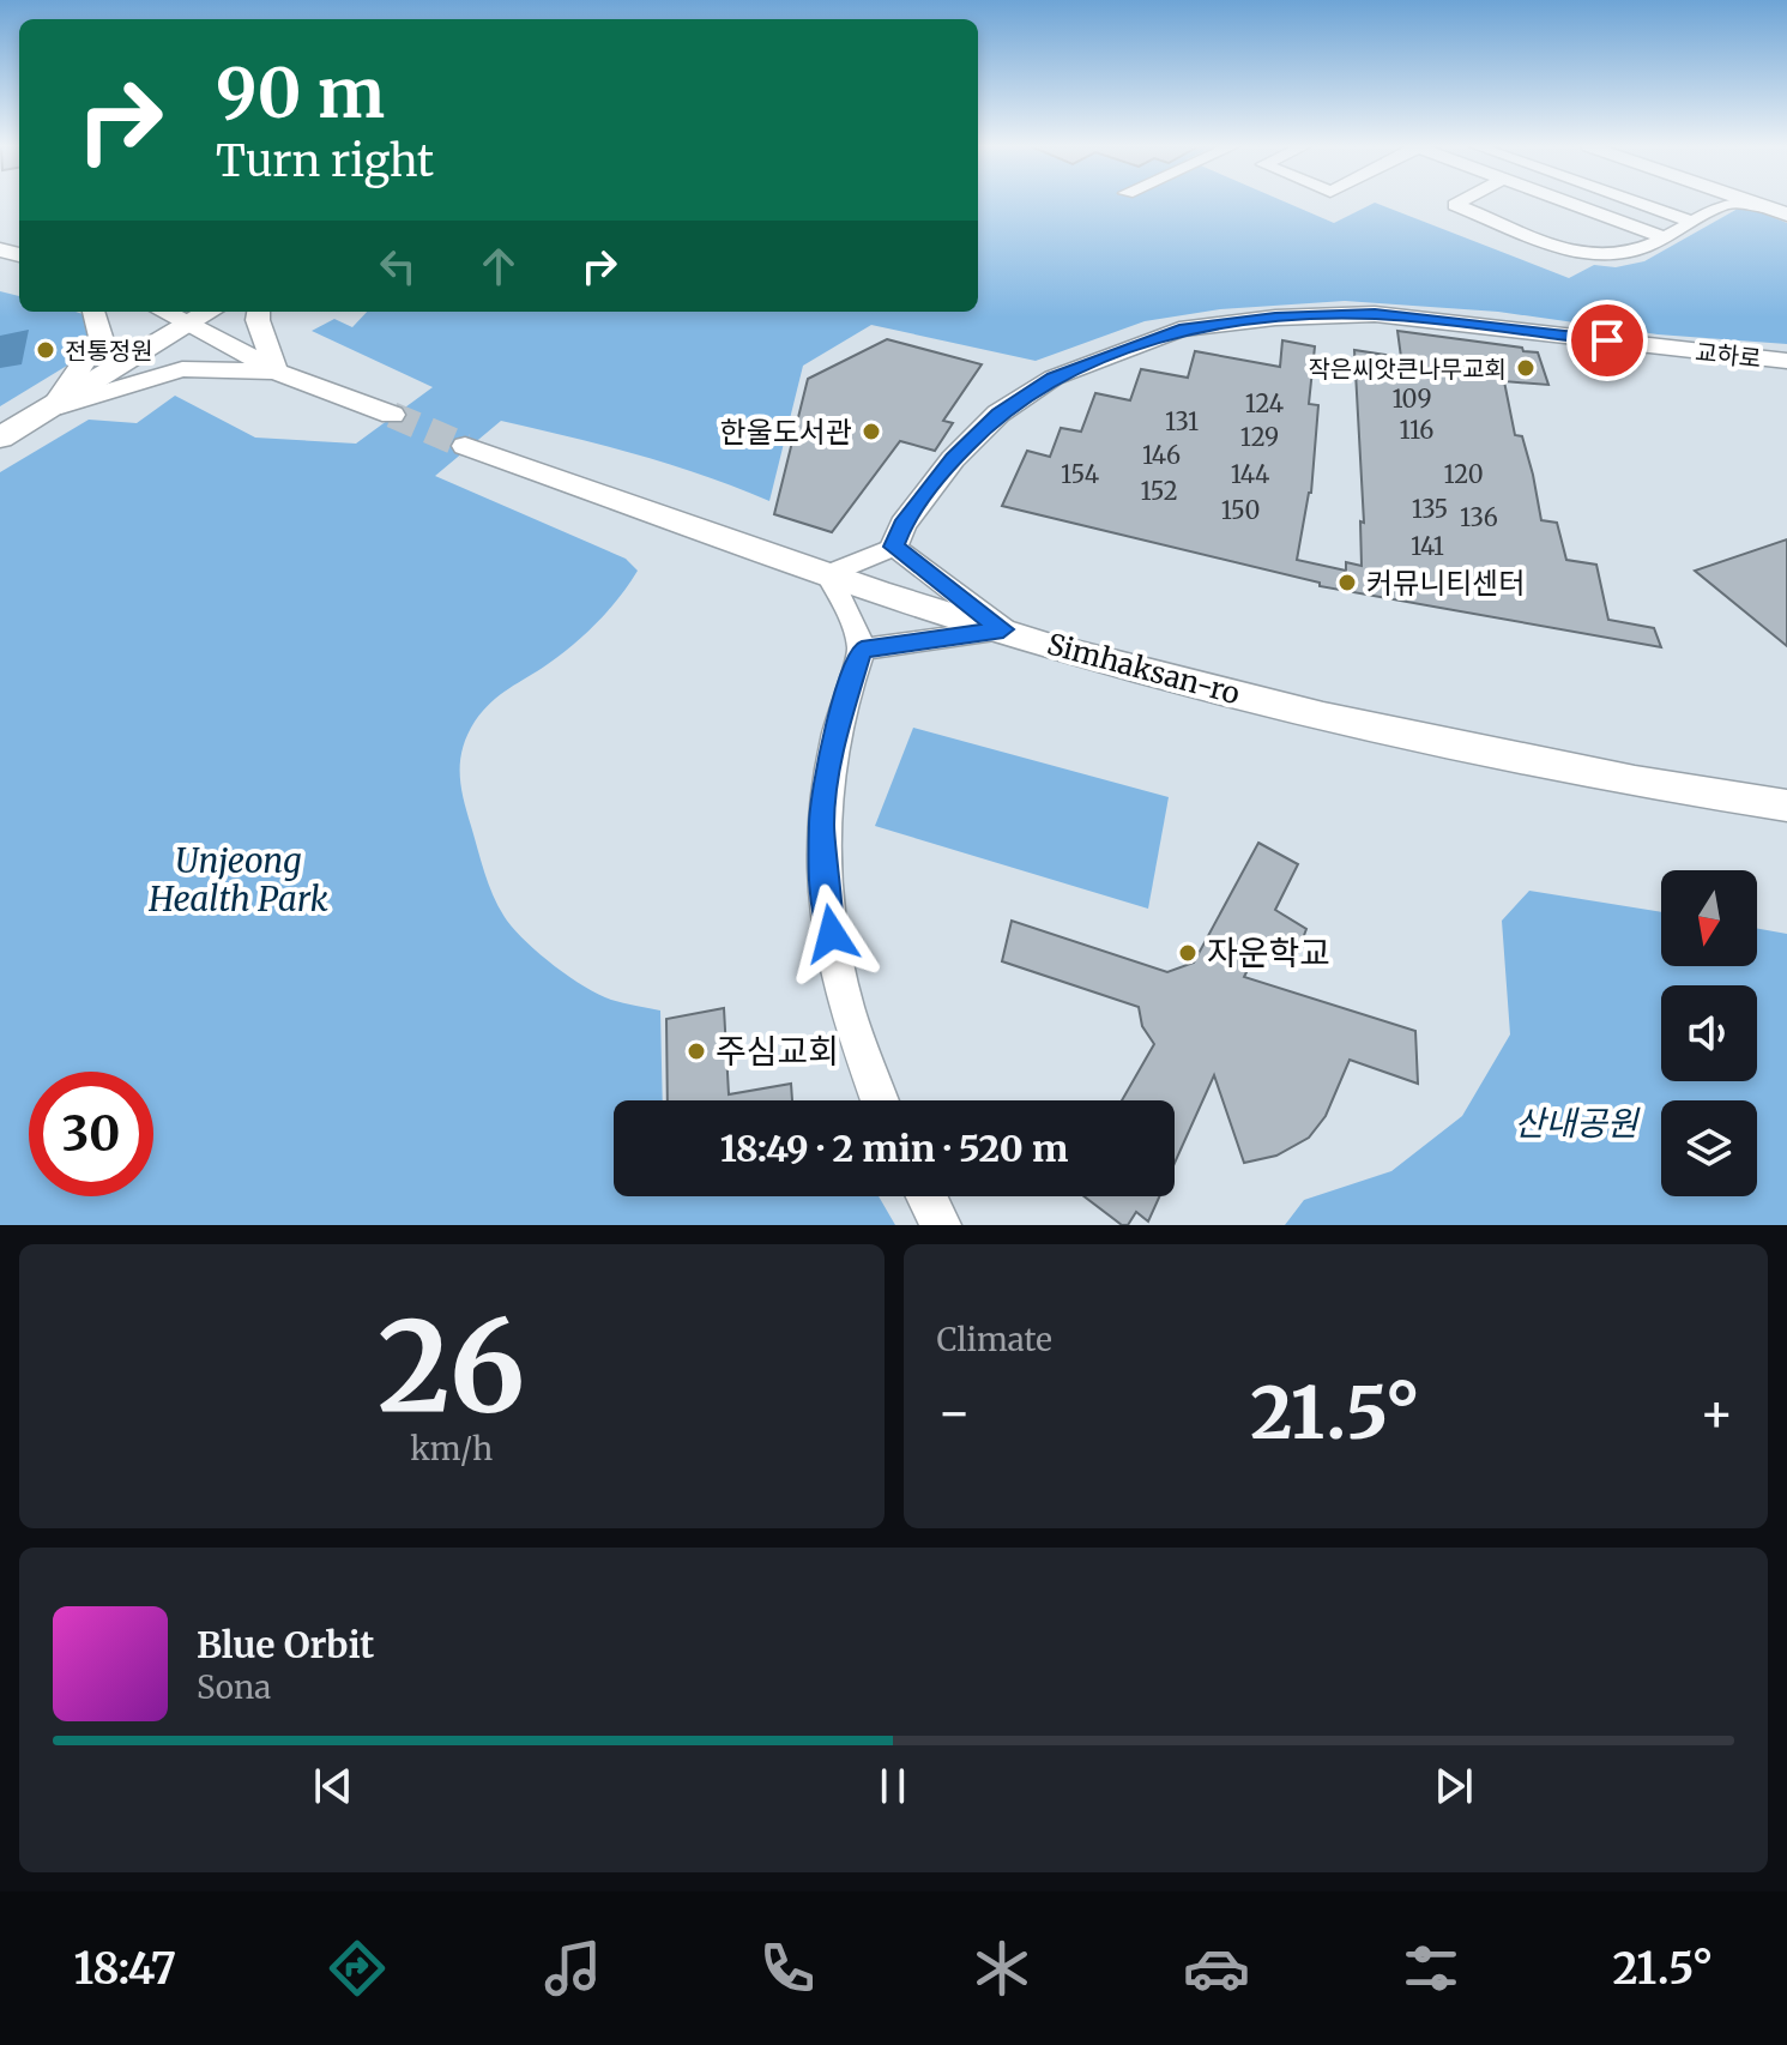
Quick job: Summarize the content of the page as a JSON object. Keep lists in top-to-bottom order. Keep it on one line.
{"streets":{"street":["교하로","Simhaksan-ro"]},"parks":["Unjeong Health Park","산내공원"],"places":["전통정원","작은씨앗큰나무교회","한울도서관","커뮤니티센터","자운학교","주심교회"],"house_numbers":["109","124","131","116","129","146","154","144","120","152","135","150","136","141"],"north":"bottom","page":{"turn":["90 m","Turn right"],"limit":"30","trip":"18:49 · 2 min · 520 m","tile":[["26","km/h"],"Climate"],"heat":["−","21.5°","+"],"song":["Blue Orbit","Sona"],"tabs":["18:47","21.5°"]}}
